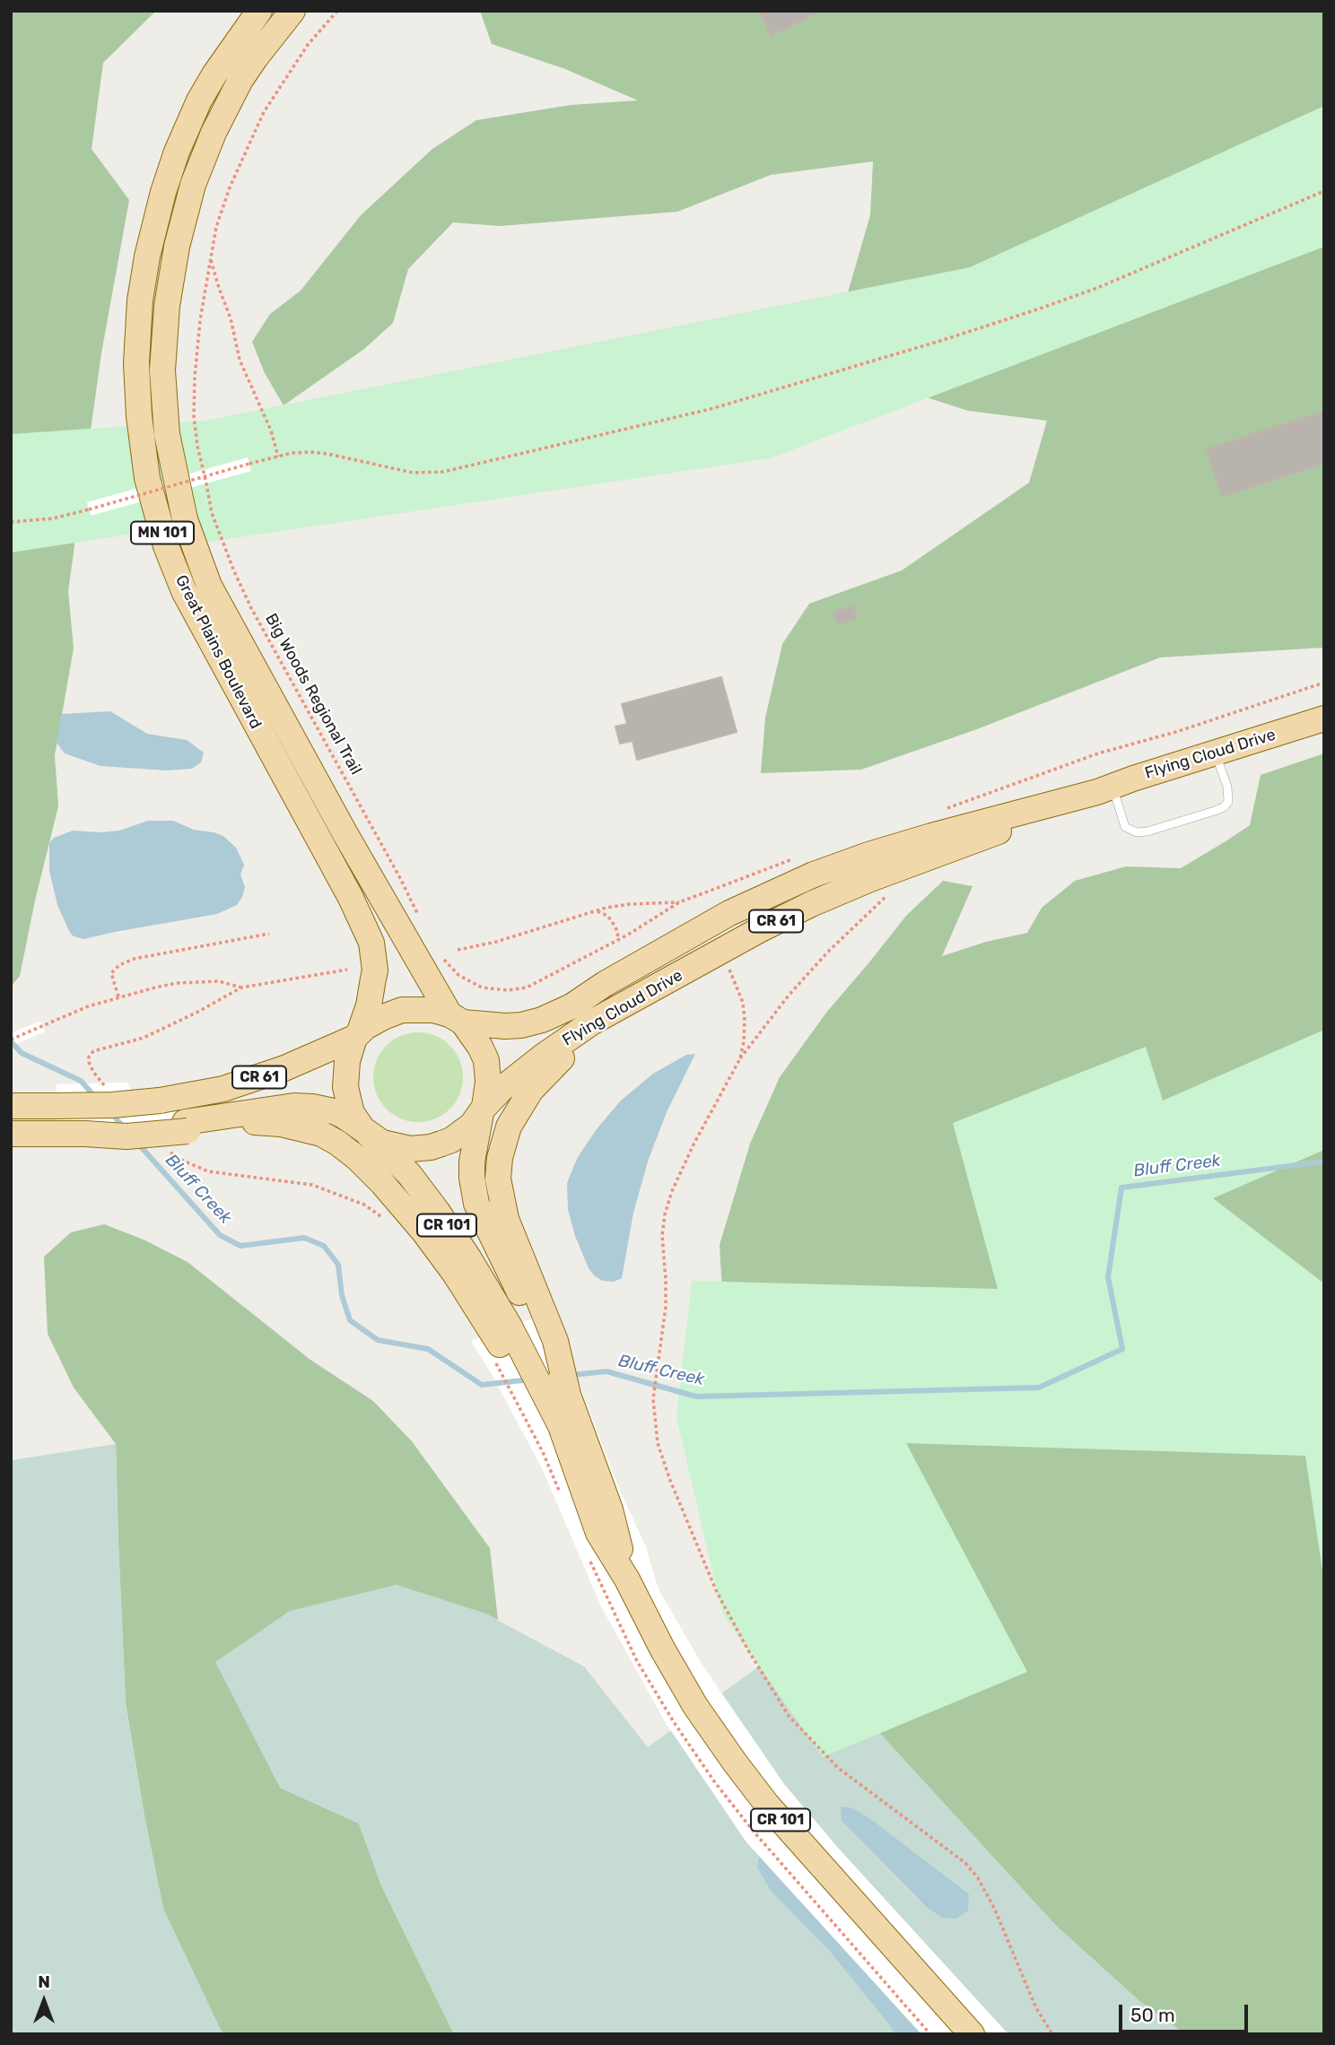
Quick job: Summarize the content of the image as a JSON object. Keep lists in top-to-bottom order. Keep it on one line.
{"streets":{"main road":["MN 101","Great Plains Boulevard","Flying Cloud Drive","CR 61","CR 101"],"path":["Big Woods Regional Trail"]},"crossings":[["Great Plains Boulevard","Flying Cloud Drive"],["Great Plains Boulevard","CR 101"],["Flying Cloud Drive","CR 101"]],"water":["Bluff Creek"],"scale_bar":"50 m","north":"top"}
